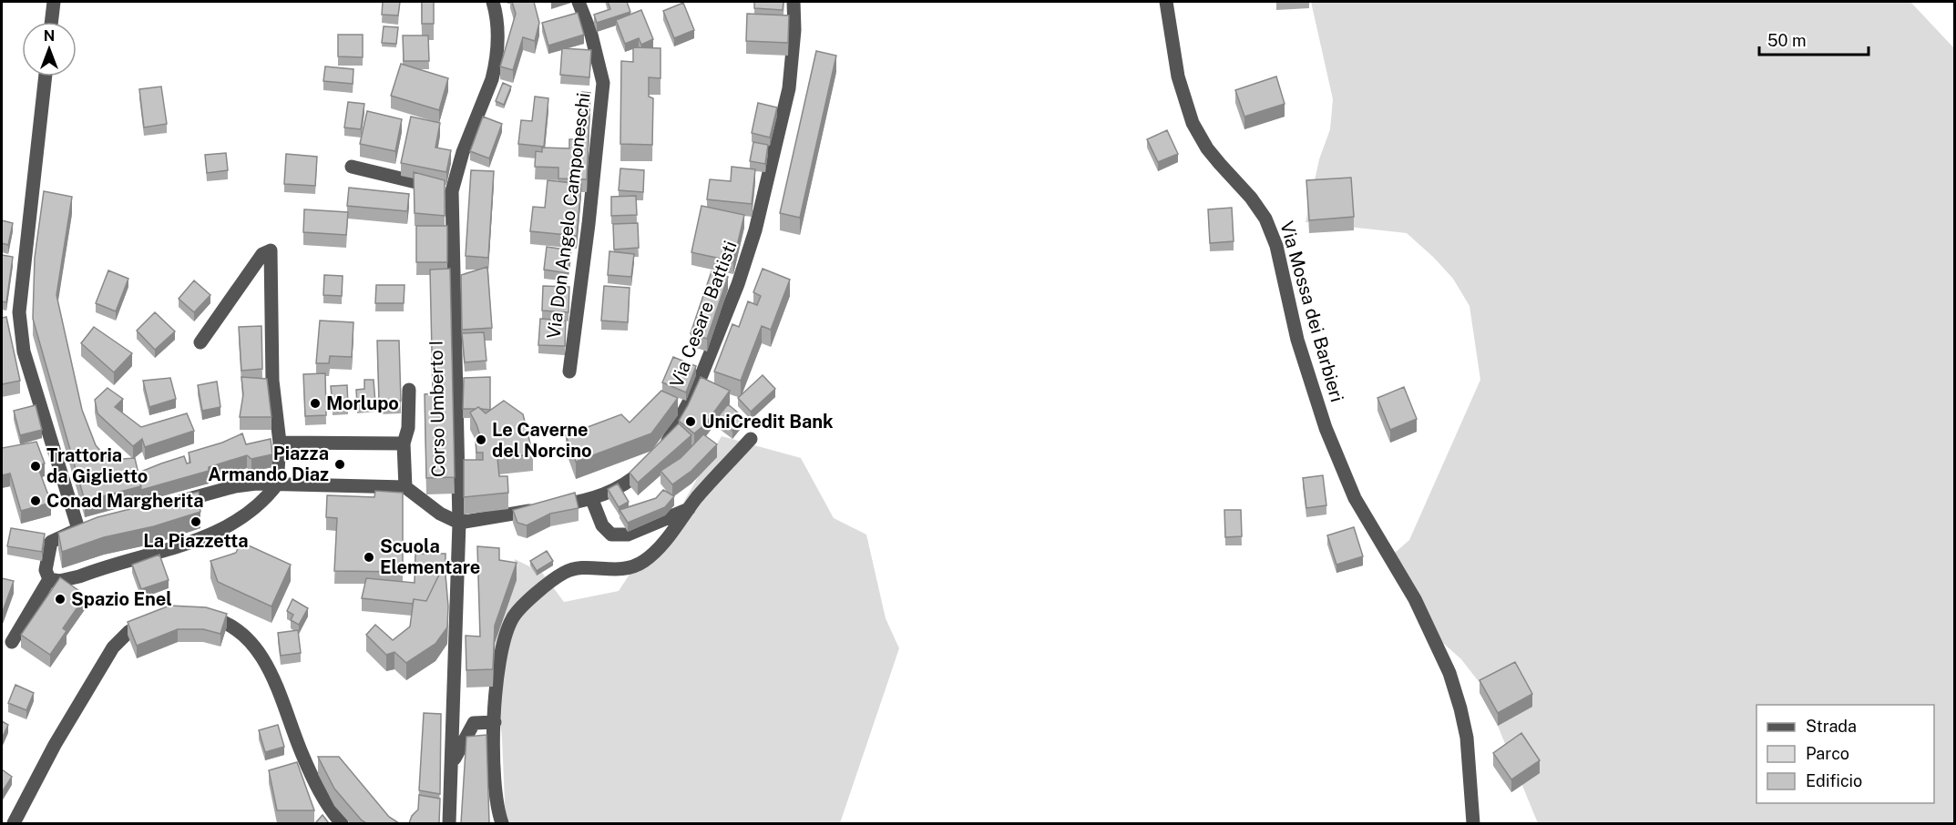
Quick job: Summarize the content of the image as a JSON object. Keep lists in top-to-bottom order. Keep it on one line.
{"streets":{"street":["Via Don Angelo Camponeschi","Via Mossa dei Barbieri","Via Cesare Battisti","Corso Umberto I"]},"crossings":[["Via Cesare Battisti","Corso Umberto I"]],"places":["Morlupo","UniCredit Bank","Le Caverne del Norcino","Piazza Armando Diaz","Trattoria da Giglietto","Conad Margherita","La Piazzetta","Scuola Elementare","Spazio Enel"],"legend":["Strada","Parco","Edificio"],"scale_bar":"50 m","north":"top"}
